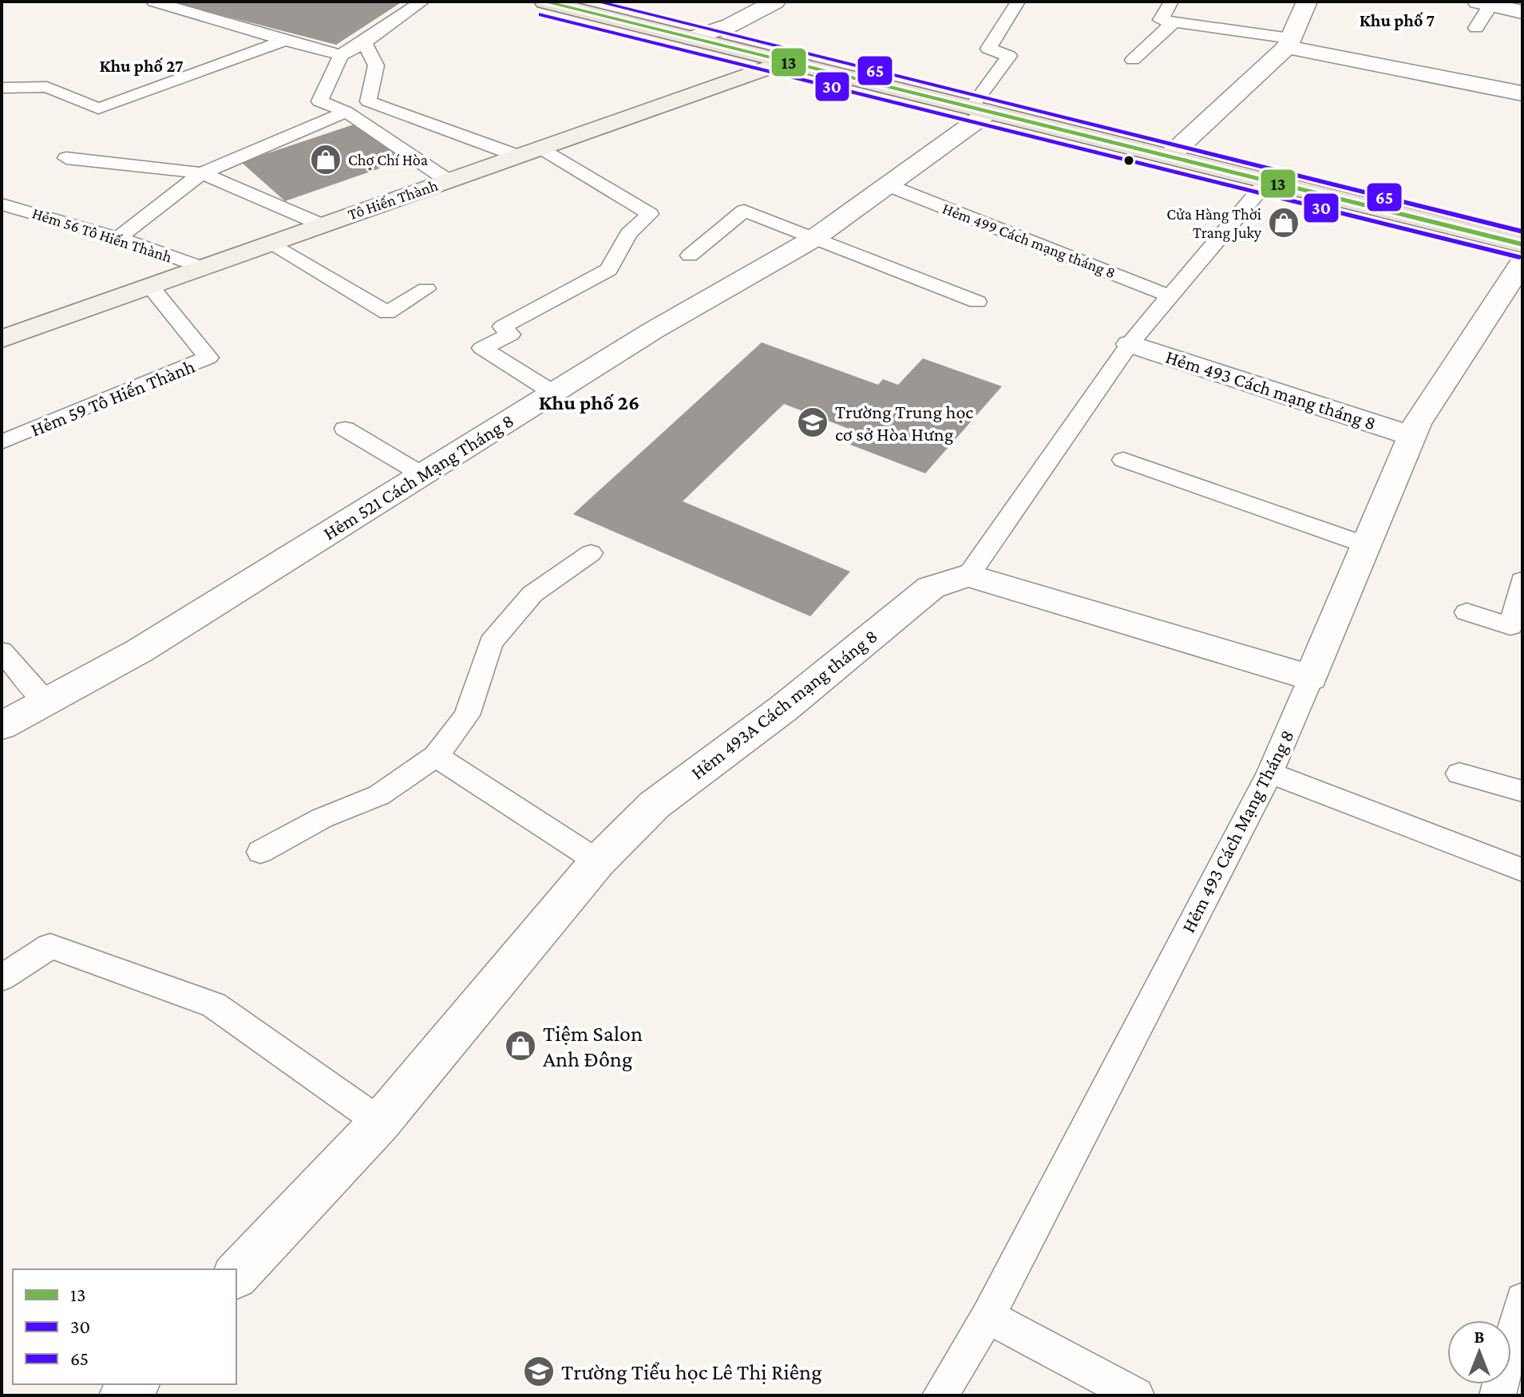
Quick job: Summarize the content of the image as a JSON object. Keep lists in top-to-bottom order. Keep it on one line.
{"streets":{"main road":["Tô Hiến Thành"],"street":["Hẻm 493 Cách mạng tháng 8","Hẻm 521 Cách Mạng Tháng 8","Hẻm 493A Cách mạng tháng 8","Hẻm 493 Cách Mạng Tháng 8"],"lane":["Hẻm 56 Tô Hiến Thành","Hẻm 499 Cách mạng tháng 8","Hẻm 59 Tô Hiến Thành"]},"crossings":[["Tô Hiến Thành","Hẻm 56 Tô Hiến Thành"],["Tô Hiến Thành","Hẻm 59 Tô Hiến Thành"],["Hẻm 499 Cách mạng tháng 8","Hẻm 521 Cách Mạng Tháng 8"],["Hẻm 493 Cách mạng tháng 8","Hẻm 493 Cách Mạng Tháng 8"]],"districts":["Khu phố 7","Khu phố 27","Khu phố 26"],"places":{"shop":["Chợ Chí Hòa","Cửa Hàng Thời Trang Juky","Tiệm Salon Anh Đông"],"school or university":["Trường Trung học cơ sở Hòa Hưng","Trường Tiểu học Lê Thị Riêng"]},"lines":["transit line 13","transit line 65","transit line 30"],"legend":["13","30","65"],"north":"top"}
